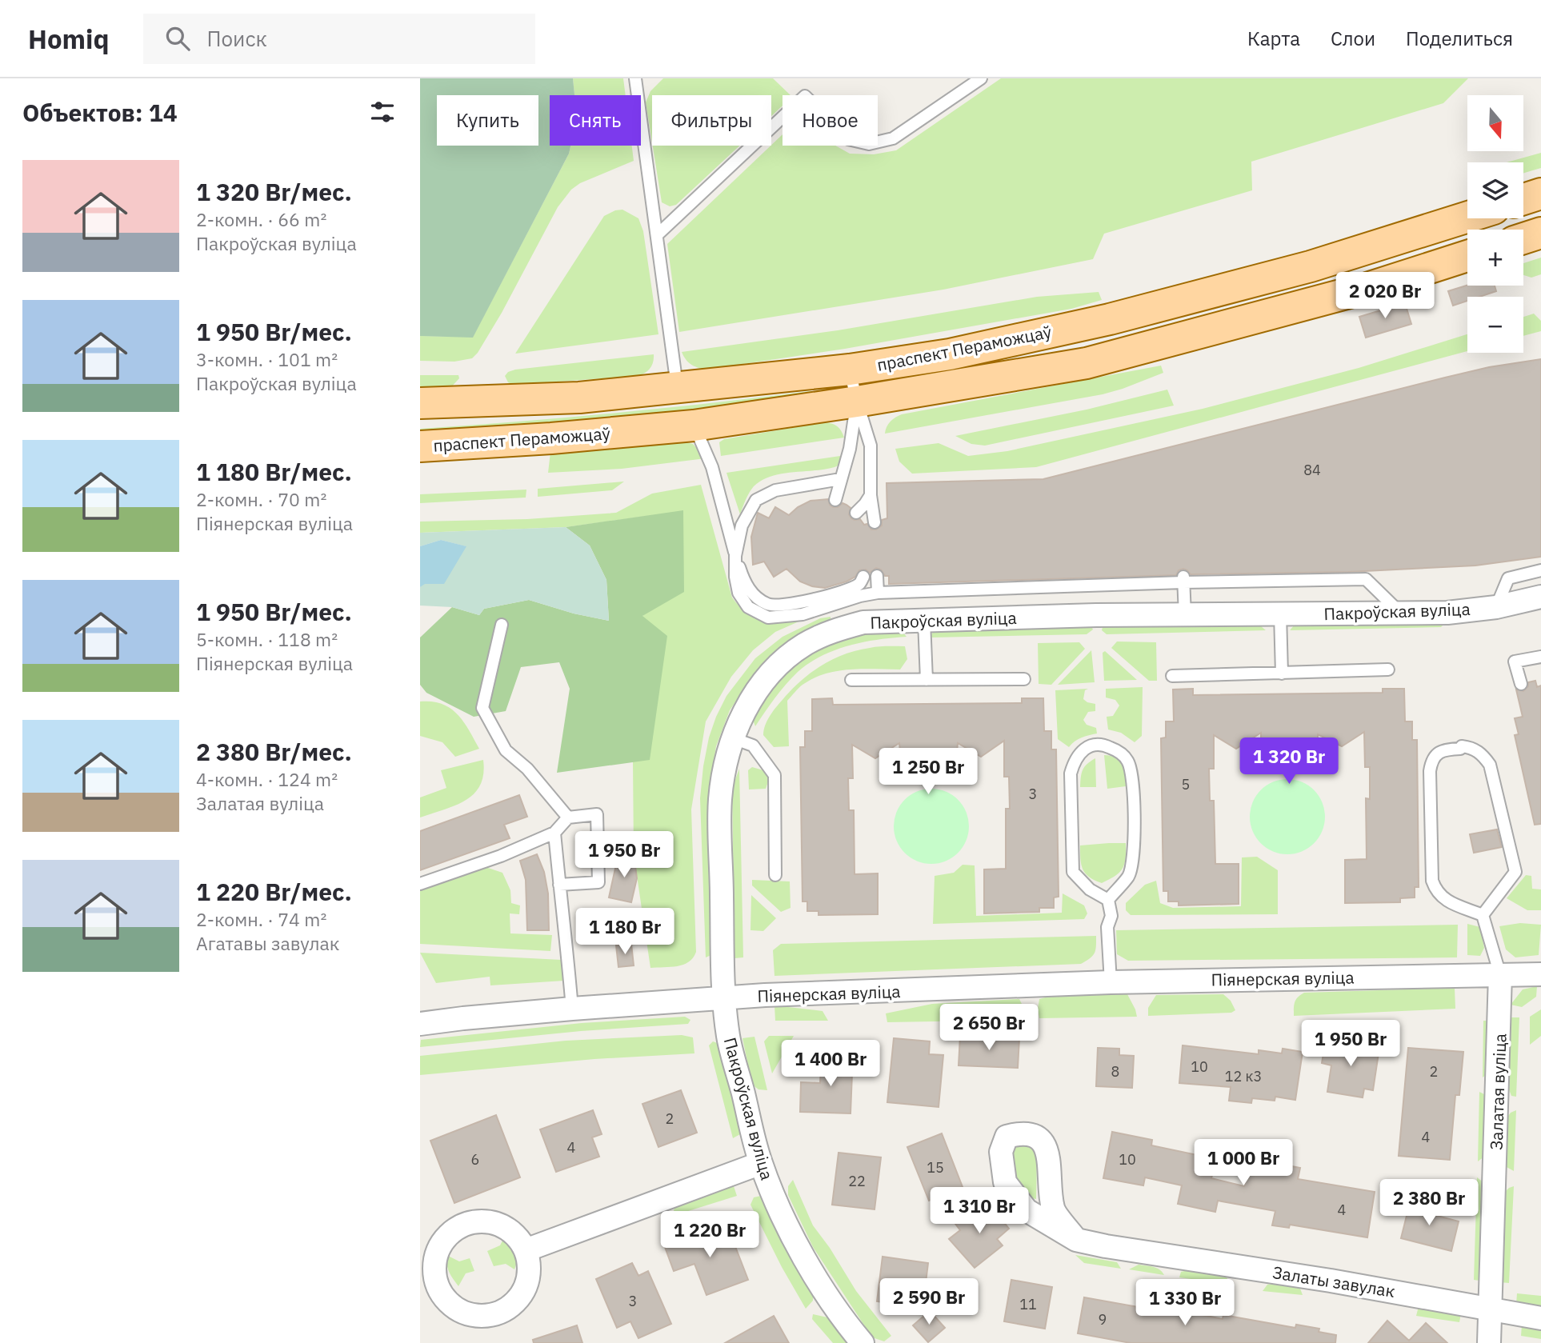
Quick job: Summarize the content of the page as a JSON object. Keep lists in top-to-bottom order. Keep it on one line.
{"streets":{"main road":["праспект Пераможцаў"],"street":["Пакроўская вуліца","Піянерская вуліца","Залатая вуліца","Залаты завулак"]},"crossings":[["Пакроўская вуліца","Піянерская вуліца"],["Піянерская вуліца","Залатая вуліца"],["Залатая вуліца","Залаты завулак"]],"house_numbers":["84","5","3","10","8","2","12 к3","2","4","4","6","10","15","22","4","3","11","9"],"north":"bottom","page":{"header":"Homiq","search":"Поиск","nav":["Карта","Слои","Поделиться"],"heading":"Объектов: 14","map_buttons":["+","−"],"chip":["Купить","Снять","Фильтры","Новое"],"list":[{"name":"1 320 Br/мес.","note":"2-комн. · 66 m² · Пакроўская вуліца"},{"name":"1 950 Br/мес.","note":"3-комн. · 101 m² · Пакроўская вуліца"},{"name":"1 180 Br/мес.","note":"2-комн. · 70 m² · Піянерская вуліца"},{"name":"1 950 Br/мес.","note":"5-комн. · 118 m² · Піянерская вуліца"},{"name":"2 380 Br/мес.","note":"4-комн. · 124 m² · Залатая вуліца"},{"name":"1 220 Br/мес.","note":"2-комн. · 74 m² · Агатавы завулак"}],"price":["2 020 Br","1 320 Br","1 250 Br","1 950 Br","1 180 Br","2 650 Br","1 950 Br","1 400 Br","1 000 Br","2 380 Br","1 310 Br","1 220 Br","2 590 Br","1 330 Br"]}}
